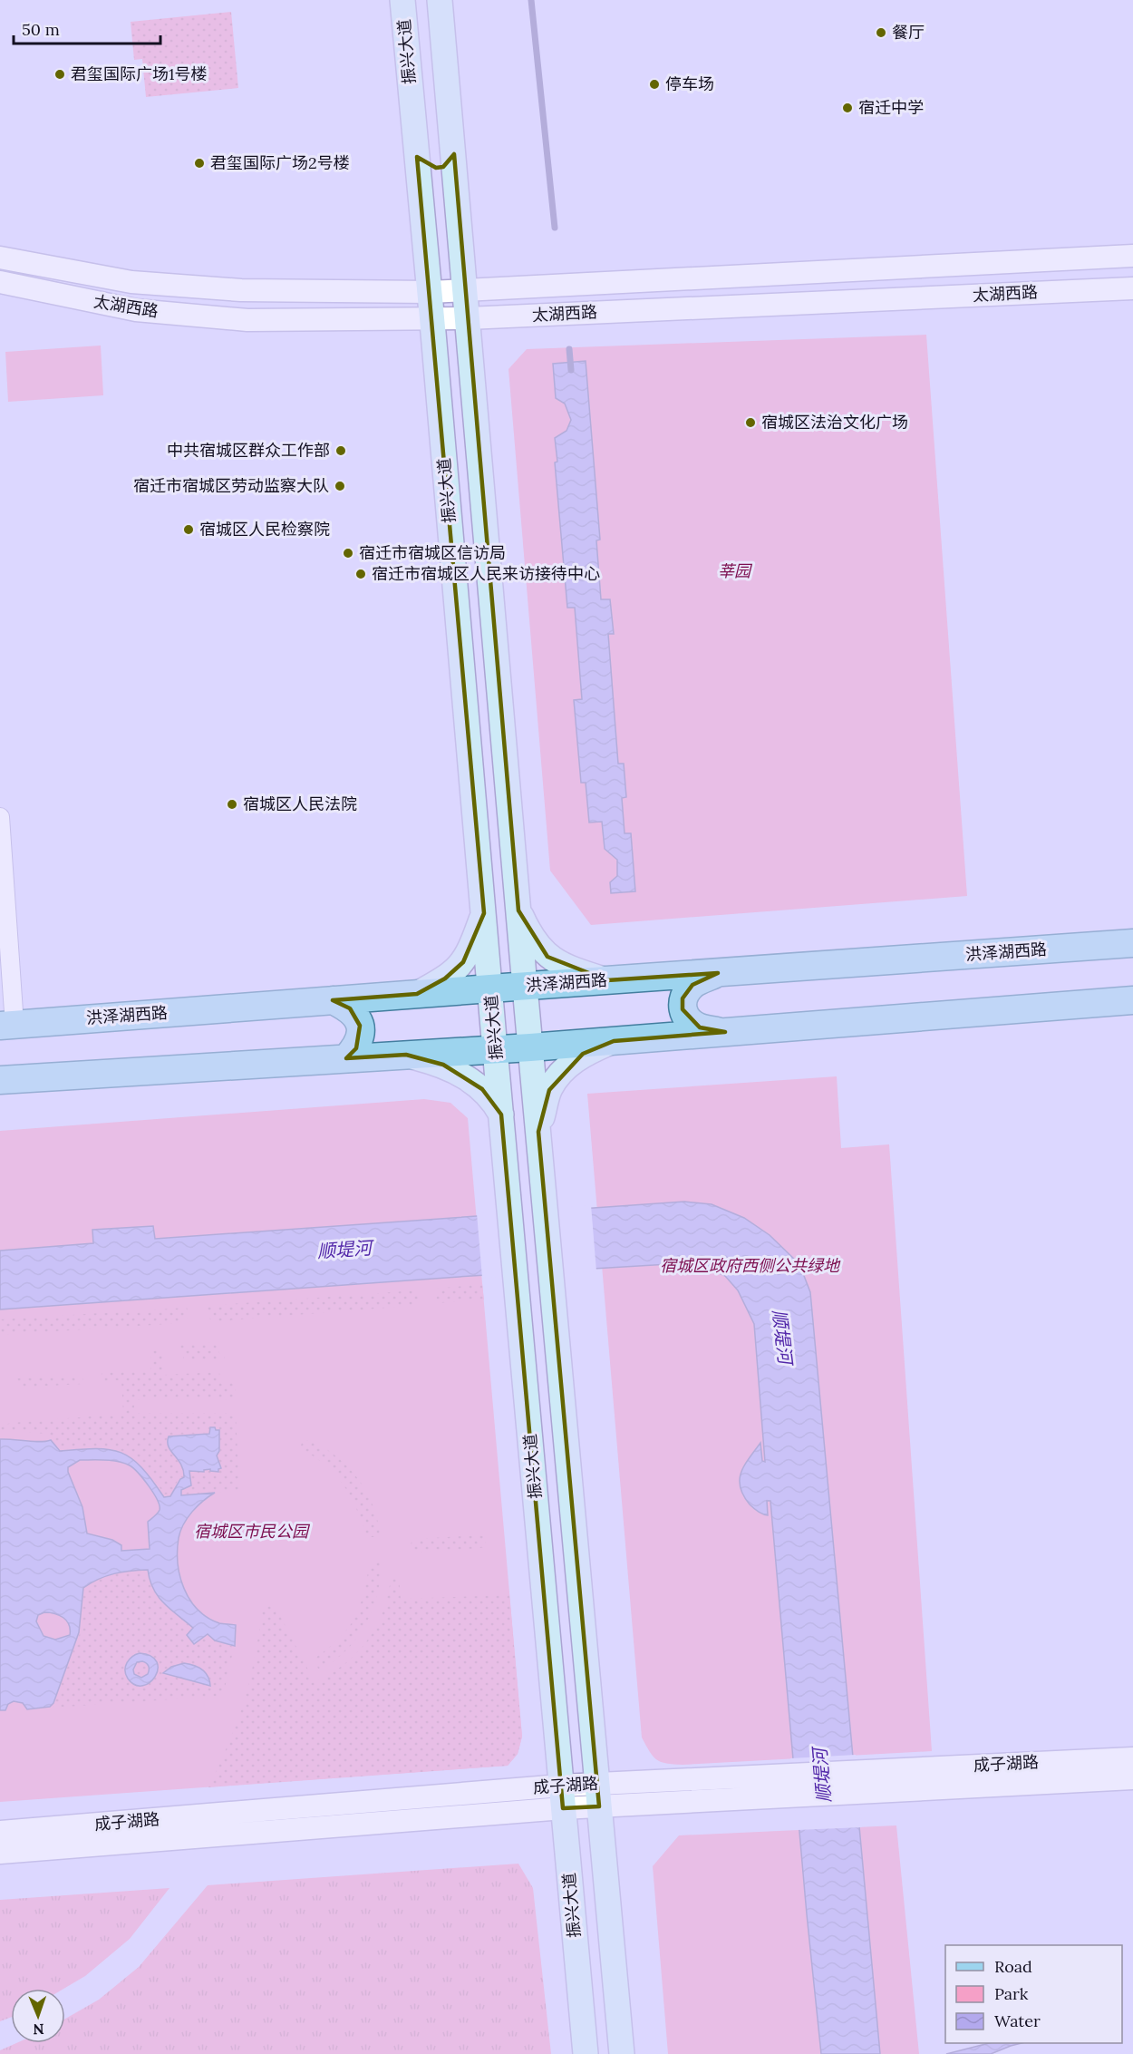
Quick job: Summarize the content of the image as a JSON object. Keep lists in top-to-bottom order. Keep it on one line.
{"streets":{"main road":["振兴大道","洪泽湖西路"],"street":["太湖西路","成子湖路"]},"crossings":[["振兴大道","太湖西路"],["振兴大道","洪泽湖西路"],["振兴大道","成子湖路"]],"water":["顺堤河"],"parks":["莘园","宿城区政府西侧公共绿地","宿城区市民公园"],"places":["餐厅","君玺国际广场1号楼","停车场","宿迁中学","君玺国际广场2号楼","宿城区法治文化广场","中共宿城区群众工作部","宿迁市宿城区劳动监察大队","宿城区人民检察院","宿迁市宿城区信访局","宿迁市宿城区人民来访接待中心","宿城区人民法院"],"legend":["Road","Park","Water"],"scale_bar":"50 m","north":"bottom"}
